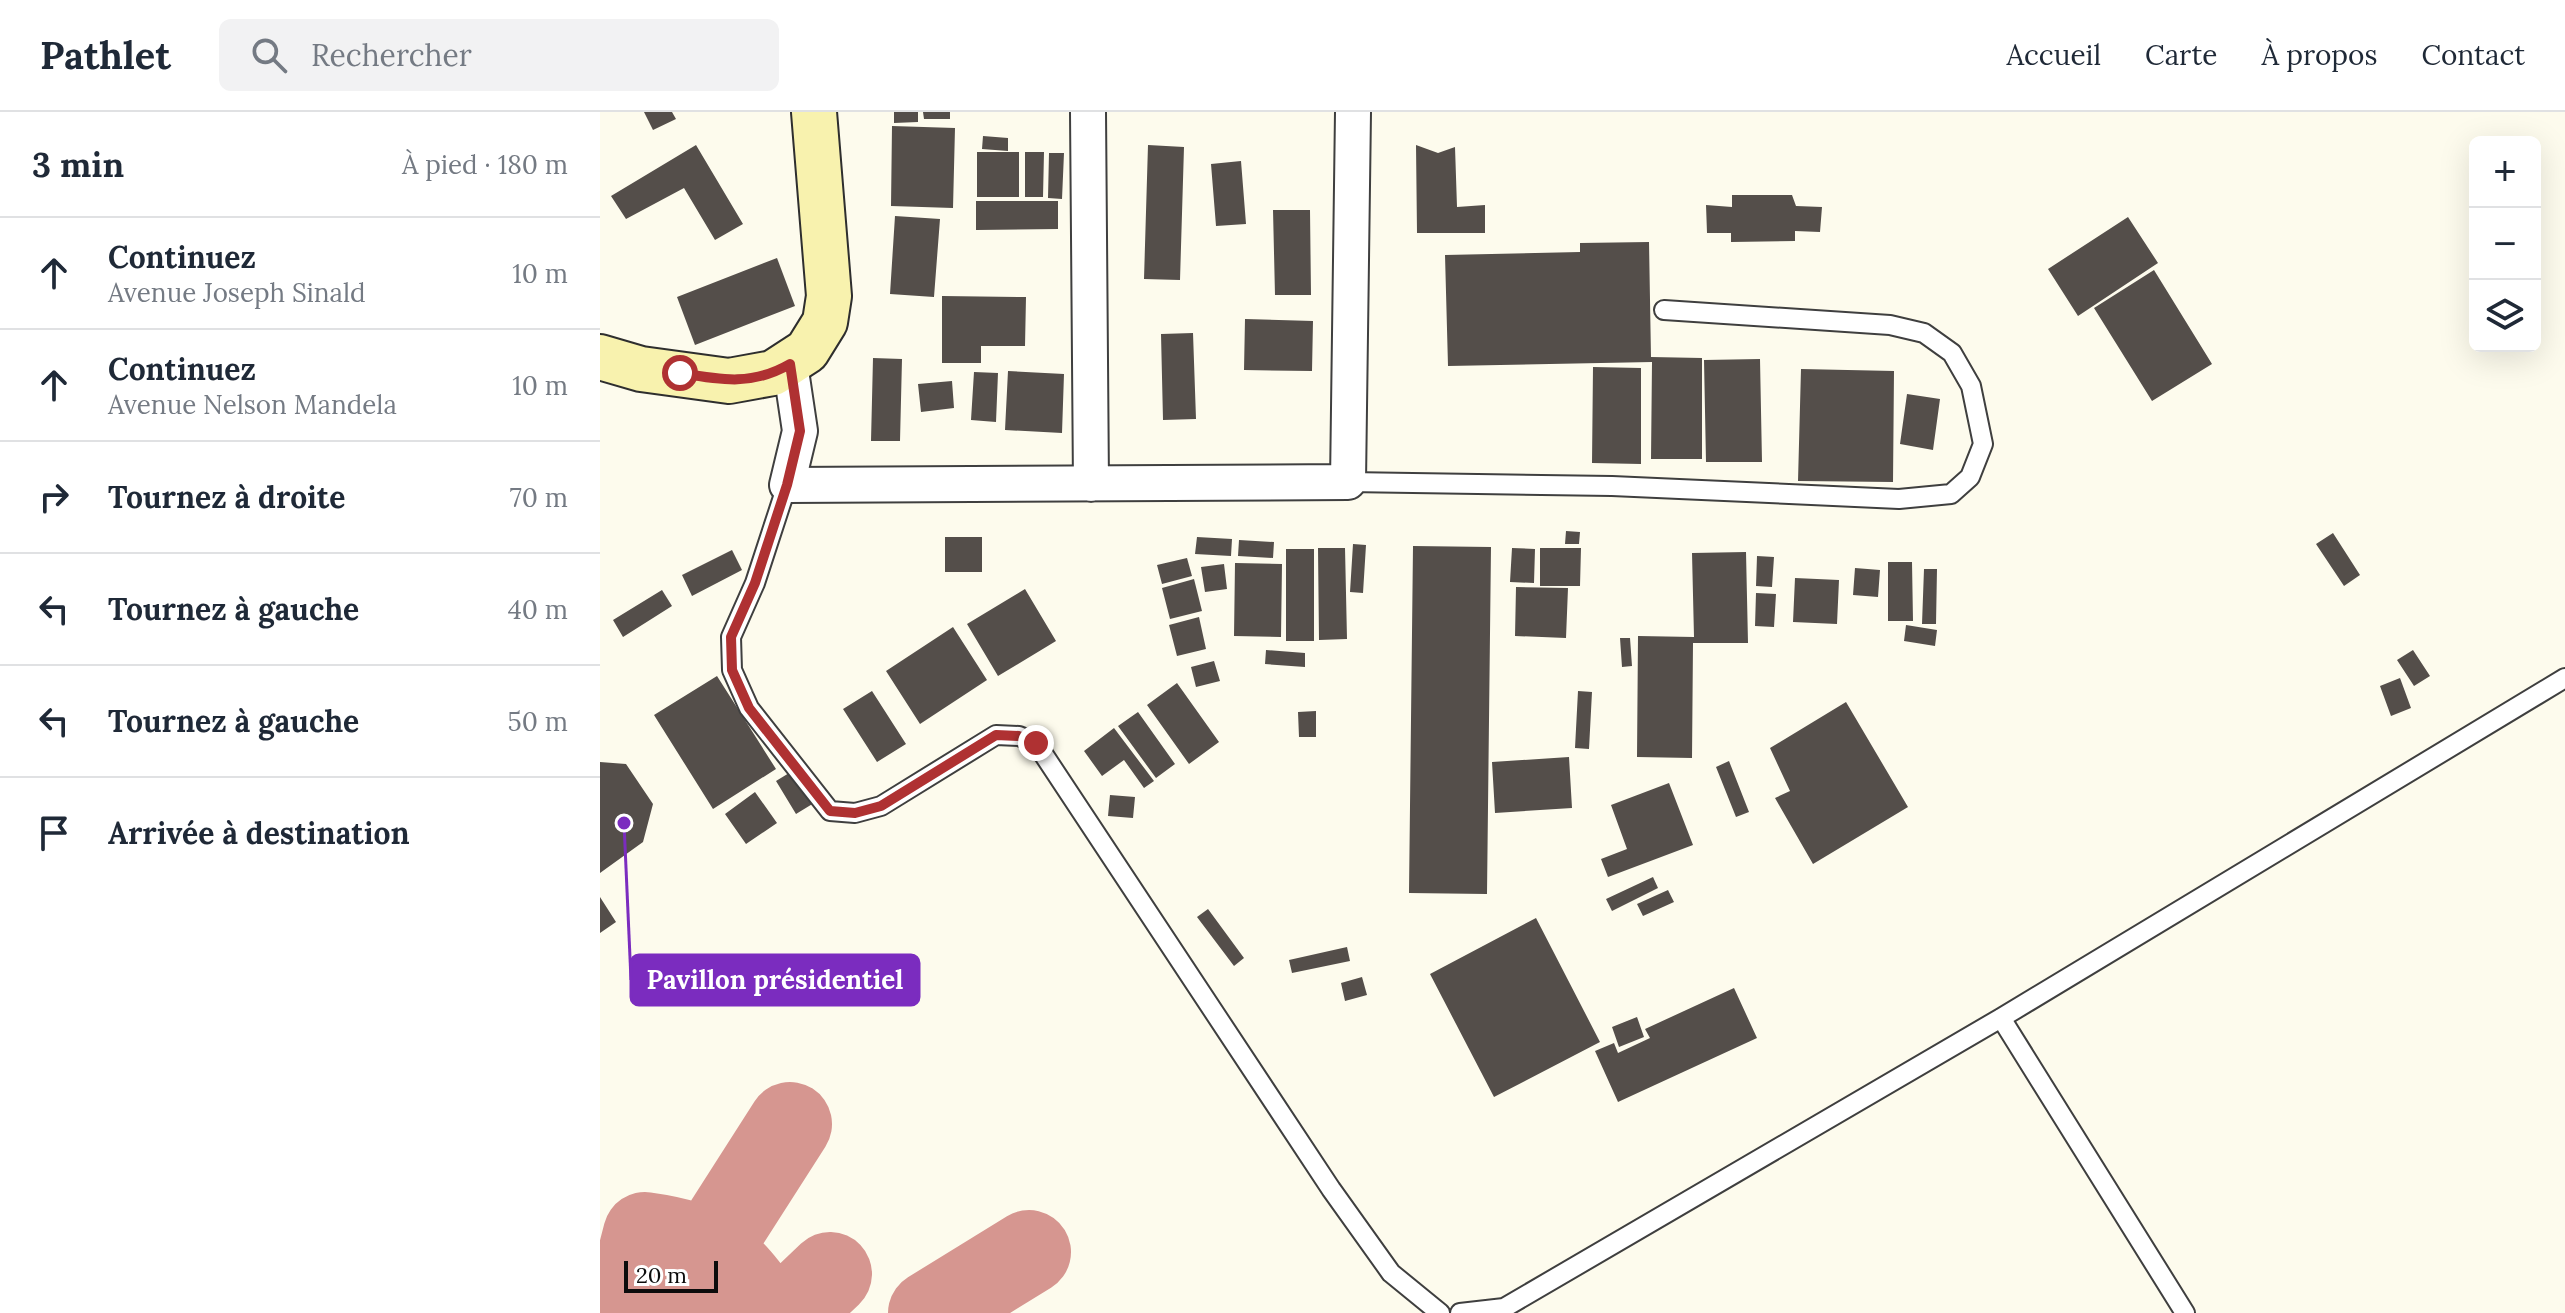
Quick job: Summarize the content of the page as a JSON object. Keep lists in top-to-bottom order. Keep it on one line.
{"places":["Pavillon présidentiel"],"scale_bar":"20 m","page":{"header":"Pathlet","search":"Rechercher","nav":["Accueil","Carte","À propos","Contact"],"heading":["3 min","À pied · 180 m"],"map_buttons":["+","−"],"list":[["Continuez","Avenue Joseph Sinald","10 m"],["Continuez","Avenue Nelson Mandela","10 m"],["Tournez à droite","70 m"],["Tournez à gauche","40 m"],["Tournez à gauche","50 m"],"Arrivée à destination"],"scale":"20 m"}}
